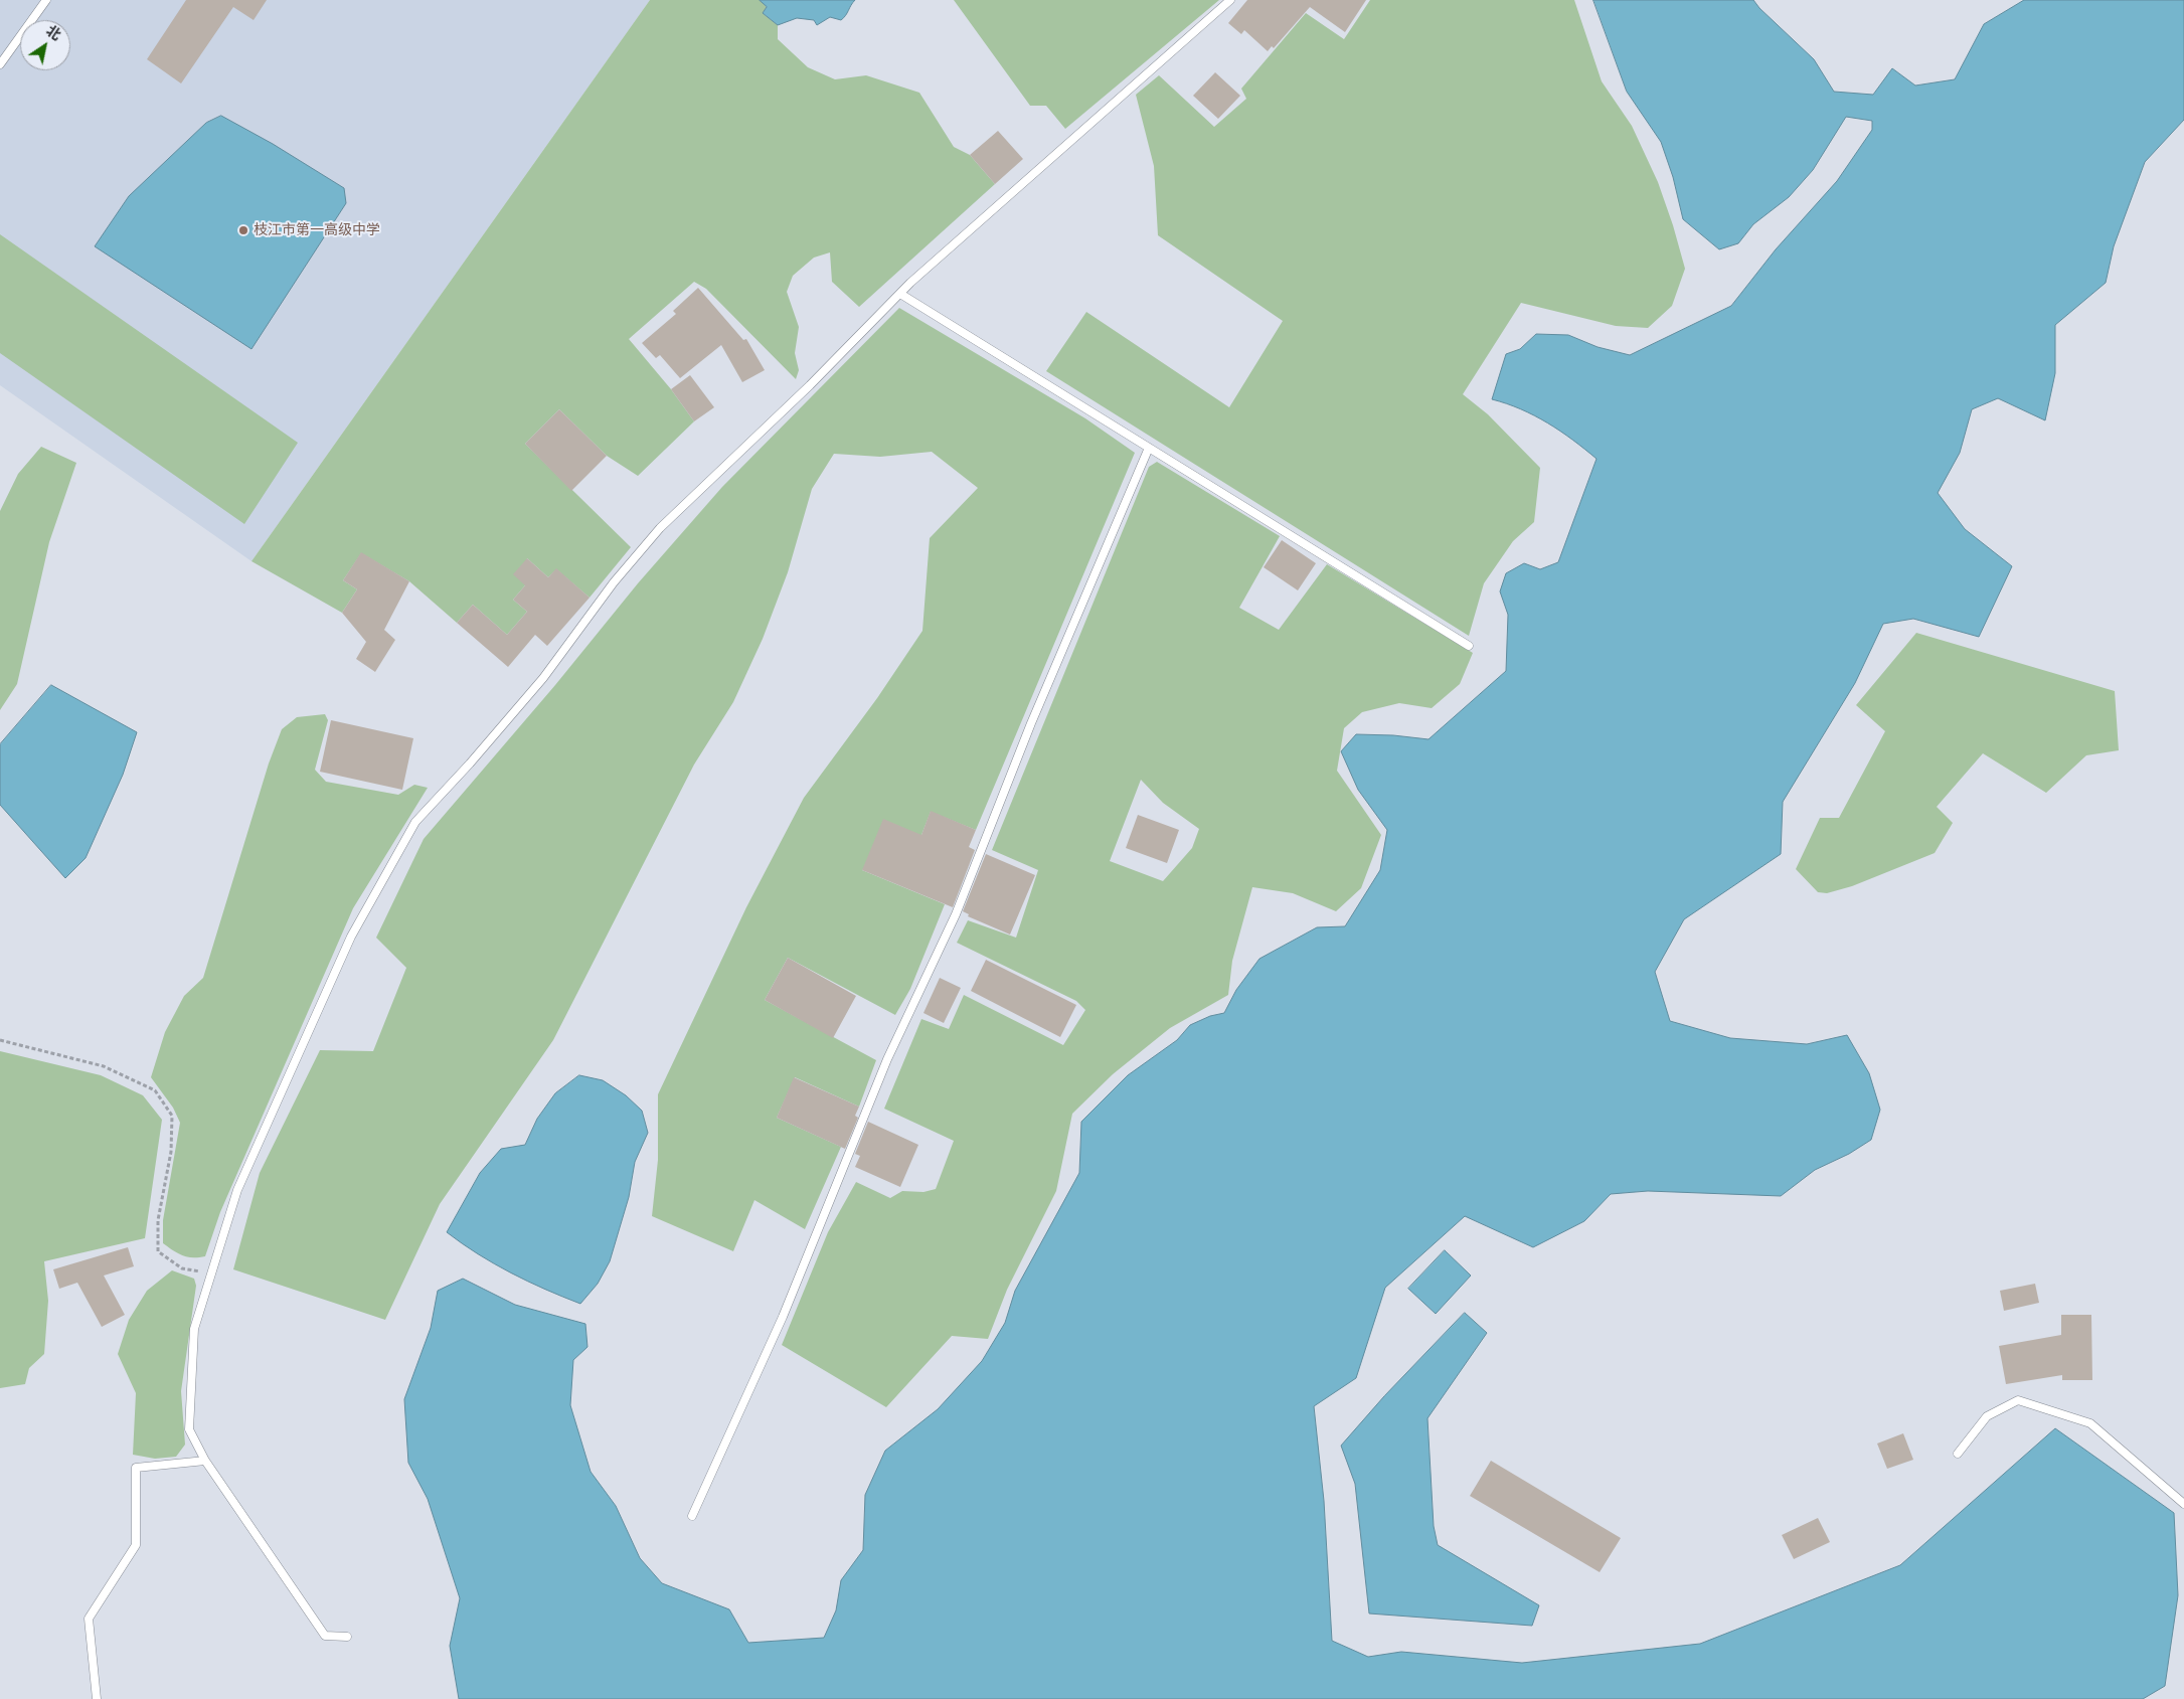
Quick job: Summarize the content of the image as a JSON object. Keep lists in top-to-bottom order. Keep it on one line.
{"places":["枝江市第一高级中学"],"north":"top right"}
